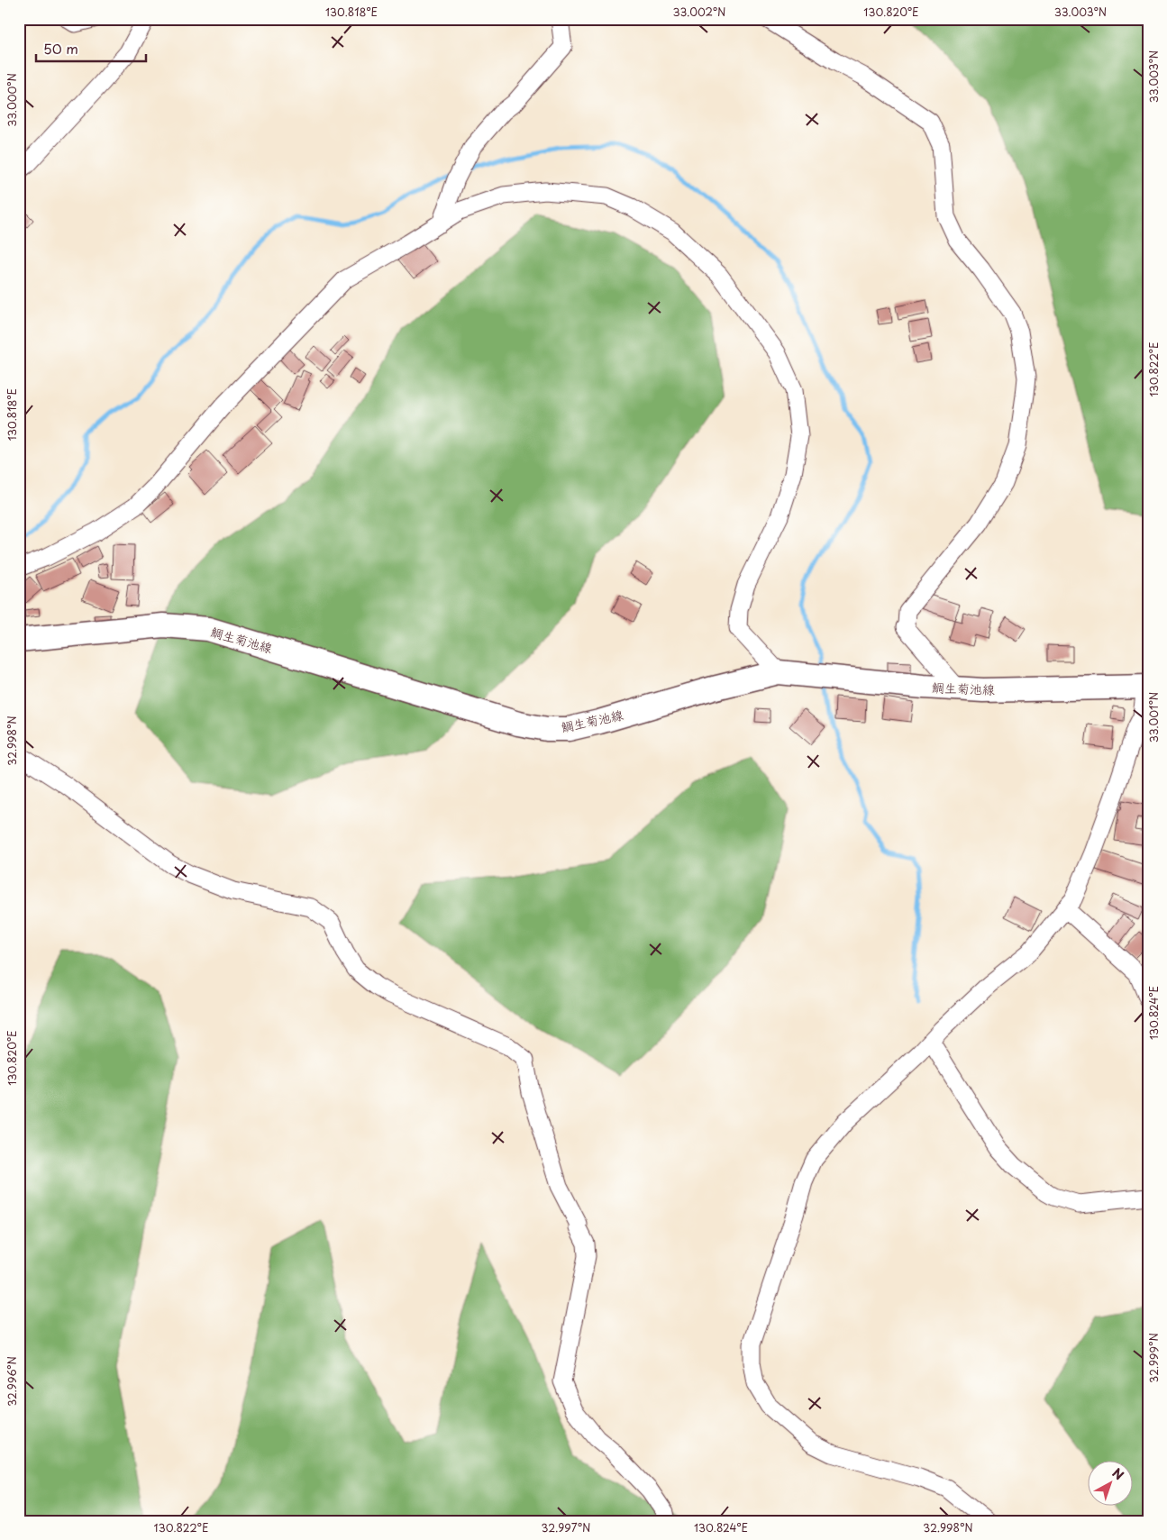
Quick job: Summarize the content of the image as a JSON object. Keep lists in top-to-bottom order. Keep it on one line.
{"streets":{"main road":["鯛生菊池線"]},"scale_bar":"50 m","north":"top right","coordinates":["130.818°E","33.002°N","130.820°E","33.003°N","33.000°N","130.822°E","33.001°N","32.998°N","130.824°E","32.999°N","32.996°N","32.997°N"]}
